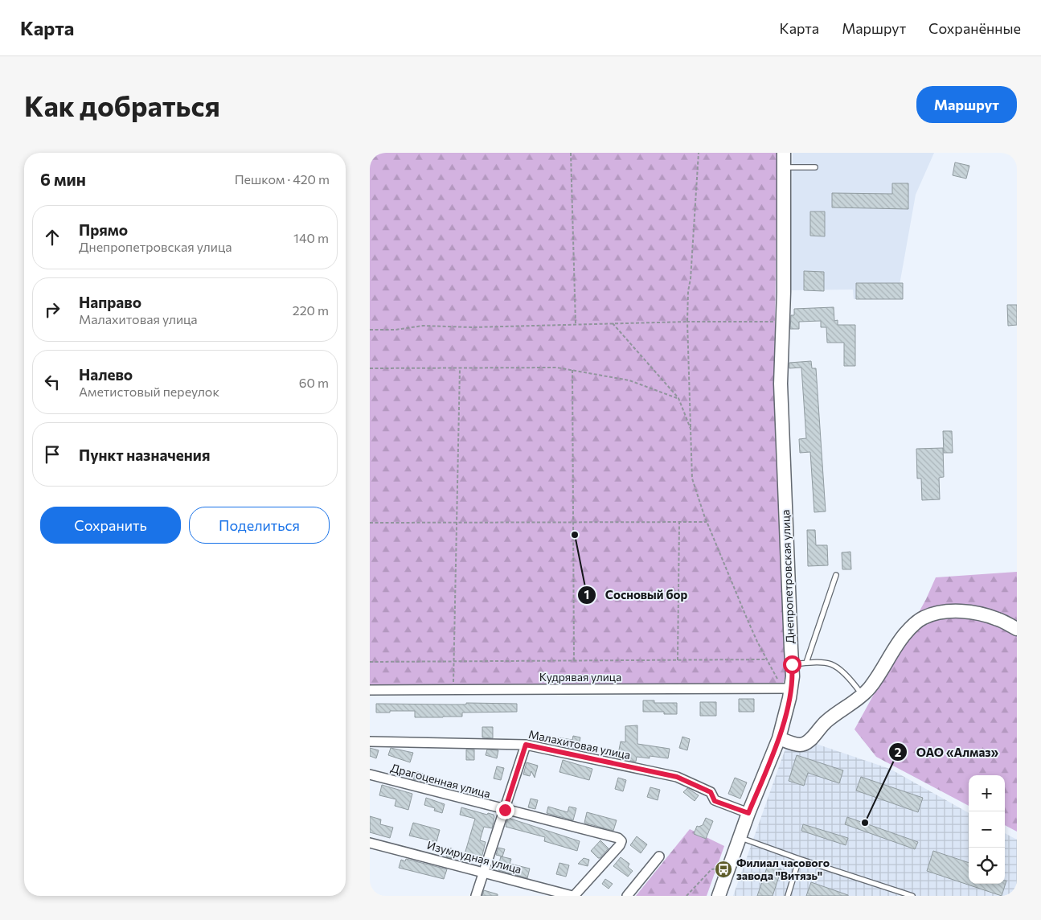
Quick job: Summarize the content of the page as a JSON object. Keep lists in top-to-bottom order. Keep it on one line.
{"streets":{"street":["Днепропетровская улица","Кудрявая улица","Малахитовая улица","Драгоценная улица","Изумрудная улица"]},"crossings":[["Днепропетровская улица","Кудрявая улица"],["Днепропетровская улица","Малахитовая улица"],["Драгоценная улица","Изумрудная улица"]],"places":{"other":["Сосновый бор","ОАО «Алмаз»"],"bus stop":["Филиал часового завода \"Витязь\""]},"page":{"header":"Карта","nav":["Карта","Маршрут","Сохранённые"],"buttons":["Маршрут",["Сохранить","Поделиться"]],"title":"Как добраться","heading":["6 мин","Пешком · 420 m"],"list":[["Прямо","Днепропетровская улица","140 m"],["Направо","Малахитовая улица","220 m"],["Налево","Аметистовый переулок","60 m"],"Пункт назначения"],"map_buttons":["+","−"]}}
